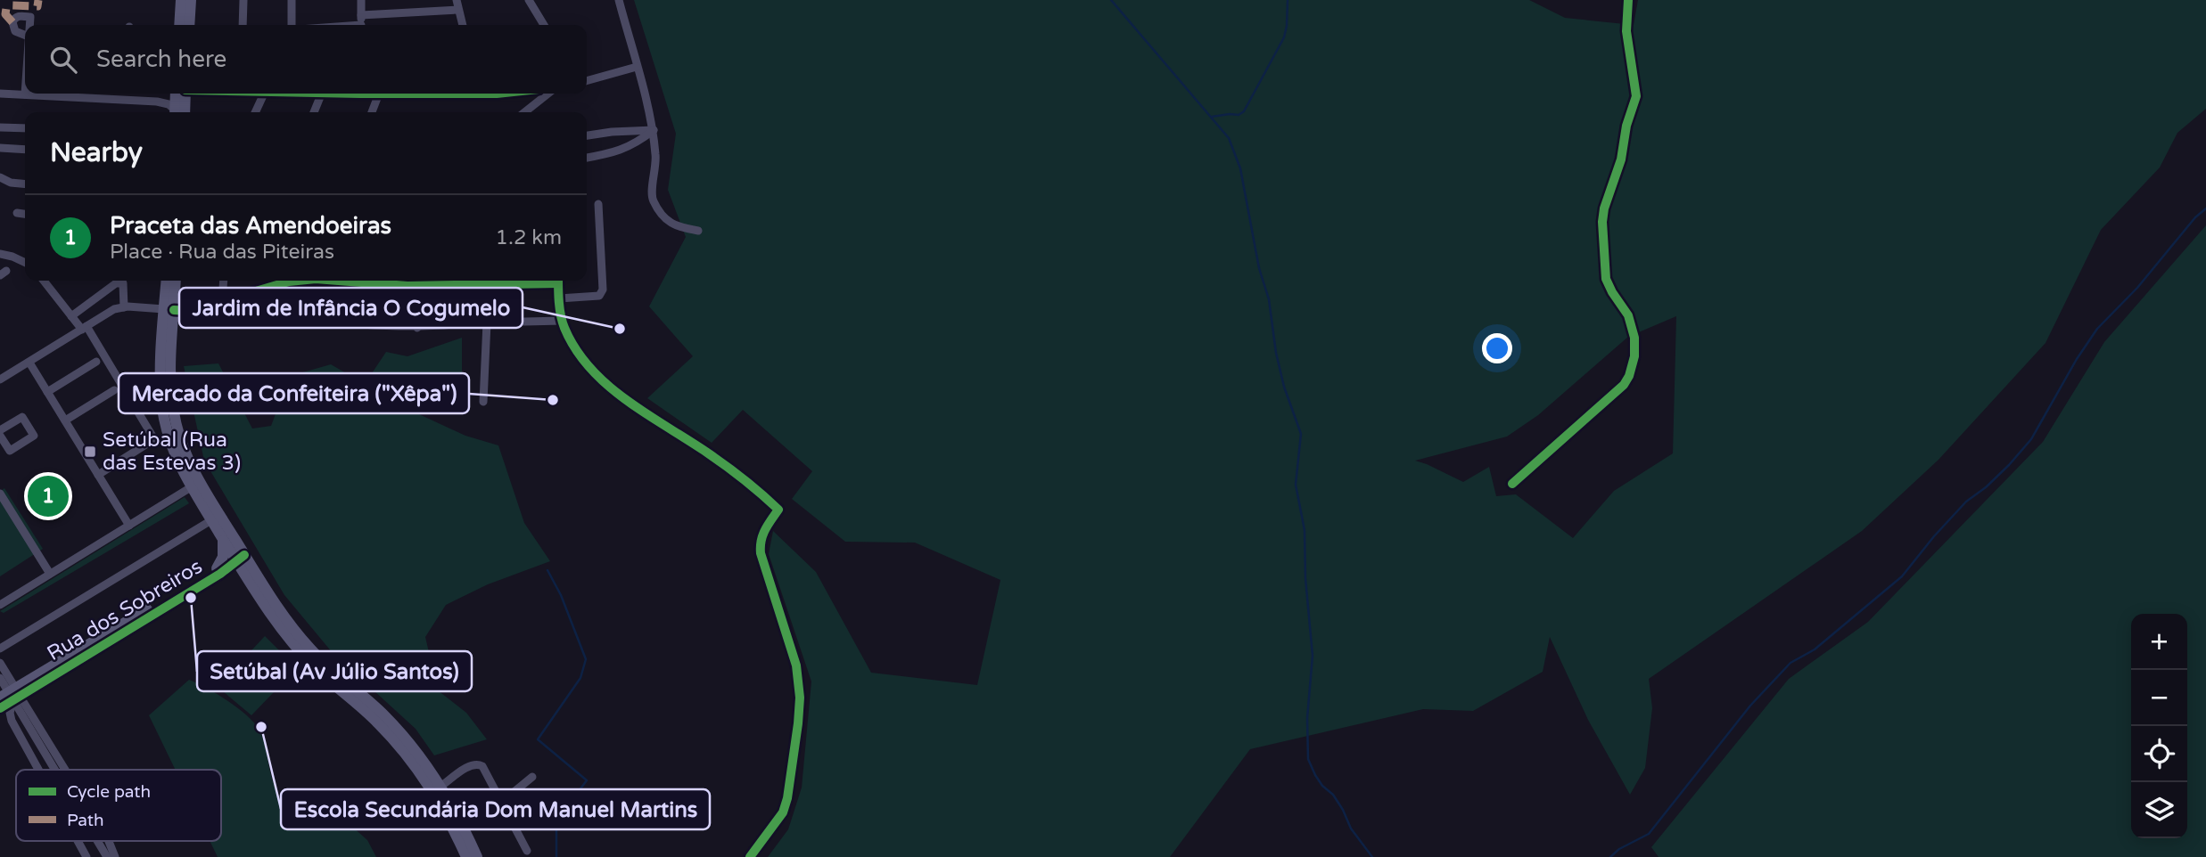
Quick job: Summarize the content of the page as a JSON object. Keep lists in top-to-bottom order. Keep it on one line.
{"streets":{"main road":["Rua dos Sobreiros"]},"places":{"other":["Jardim de Infância O Cogumelo","Mercado da Confeiteira (\"Xêpa\")","Setúbal (Av Júlio Santos)","Escola Secundária Dom Manuel Martins"],"transit":["Setúbal (Rua das Estevas 3)"]},"legend":["Cycle path","Path"],"page":{"search":"Search here","heading":"Nearby","list":[{"mark":"1","name":"Praceta das Amendoeiras","note":"Place · Rua das Piteiras","value":"1.2 km"}],"pins":"1","map_buttons":["+","−"]}}
